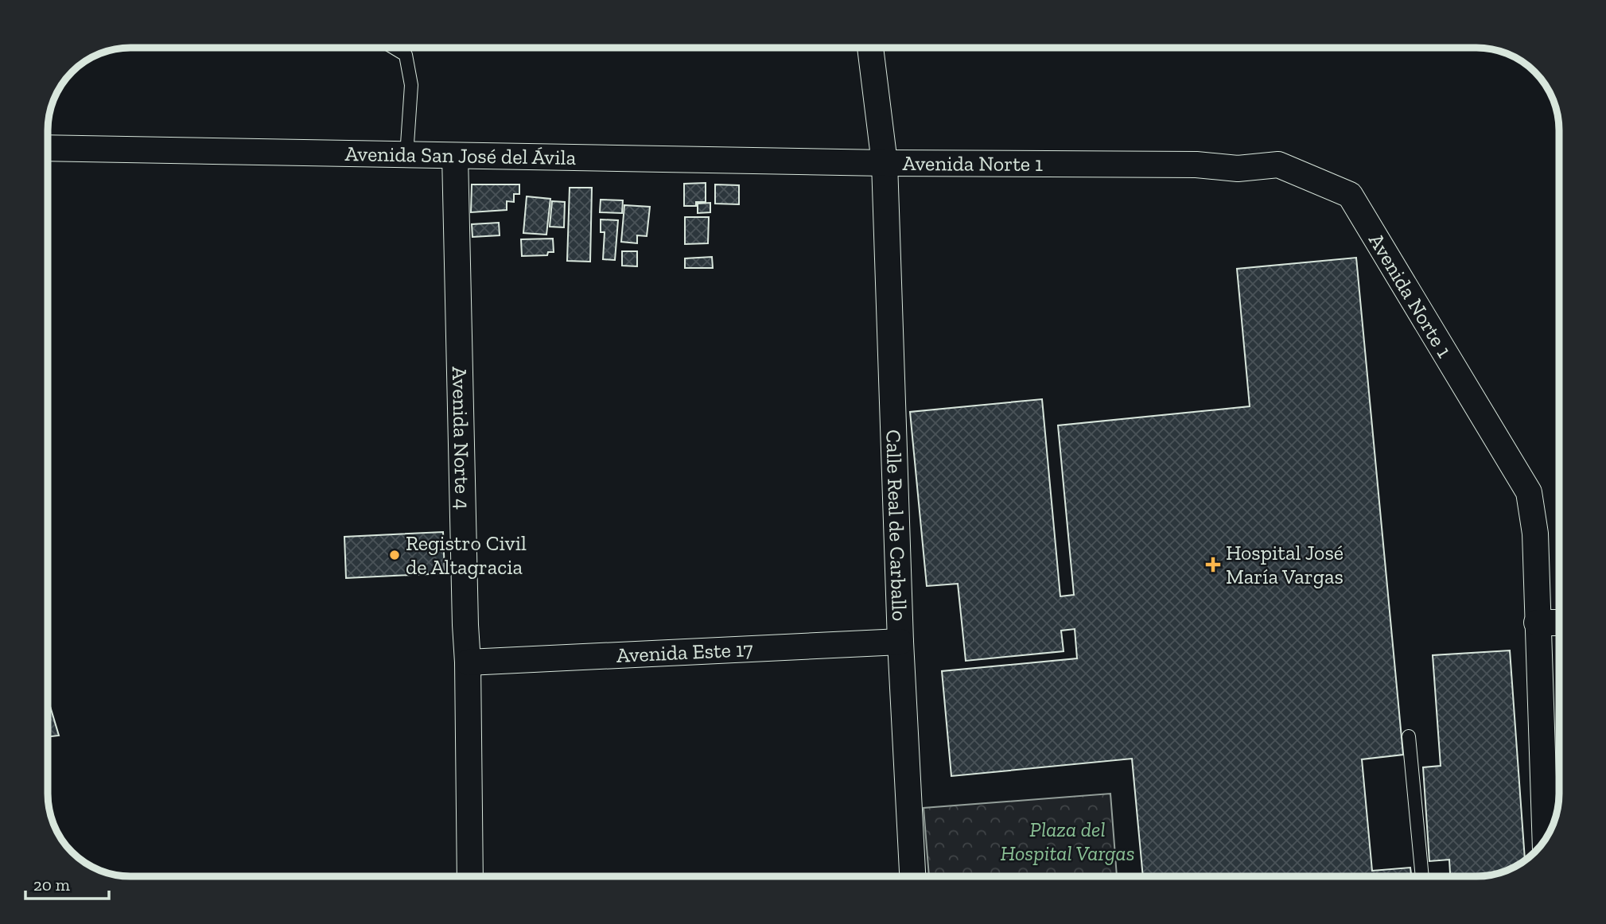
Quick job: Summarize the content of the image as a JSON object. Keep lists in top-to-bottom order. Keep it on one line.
{"streets":{"street":["Avenida San José del Ávila","Avenida Norte 1","Avenida Norte 4","Calle Real de Carballo","Avenida Este 17"]},"crossings":[["Avenida San José del Ávila","Avenida Norte 1"],["Avenida San José del Ávila","Avenida Norte 4"],["Avenida San José del Ávila","Calle Real de Carballo"],["Avenida Norte 1","Calle Real de Carballo"],["Avenida Norte 4","Avenida Este 17"],["Calle Real de Carballo","Avenida Este 17"]],"parks":["Plaza del Hospital Vargas"],"places":{"other":["Registro Civil de Altagracia"],"health":["Hospital José María Vargas"]},"scale_bar":"20 m"}
